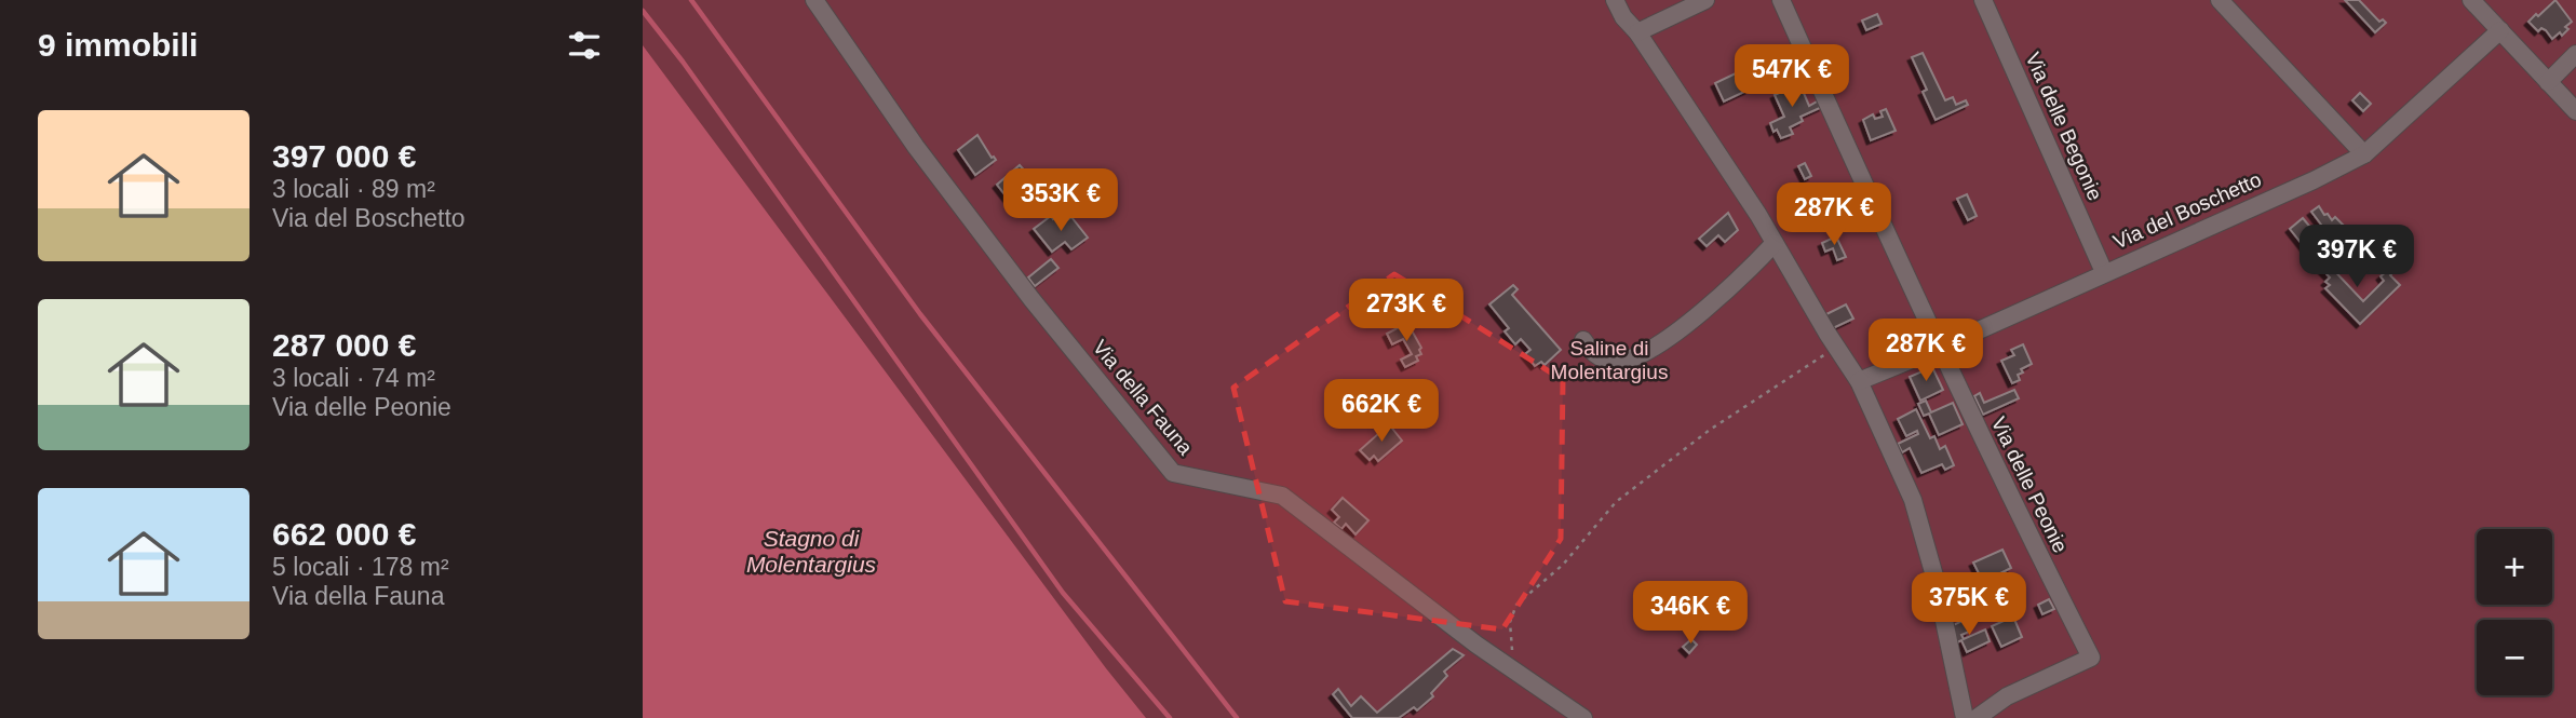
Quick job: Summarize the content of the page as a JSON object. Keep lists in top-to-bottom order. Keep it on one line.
{"streets":{"street":["Via delle Begonie","Via del Boschetto","Via della Fauna","Via delle Peonie"]},"crossings":[["Via delle Begonie","Via del Boschetto"],["Via del Boschetto","Via delle Peonie"]],"water":["Stagno di Molentargius"],"parks":["Saline di Molentargius"],"page":{"heading":"9 immobili","price":["547K €","353K €","287K €","397K €","273K €","287K €","662K €","375K €","346K €"],"list":[{"name":"397 000 €","note":"3 locali · 89 m² · Via del Boschetto"},{"name":"287 000 €","note":"3 locali · 74 m² · Via delle Peonie"},{"name":"662 000 €","note":"5 locali · 178 m² · Via della Fauna"}],"map_buttons":["+","−"]}}
